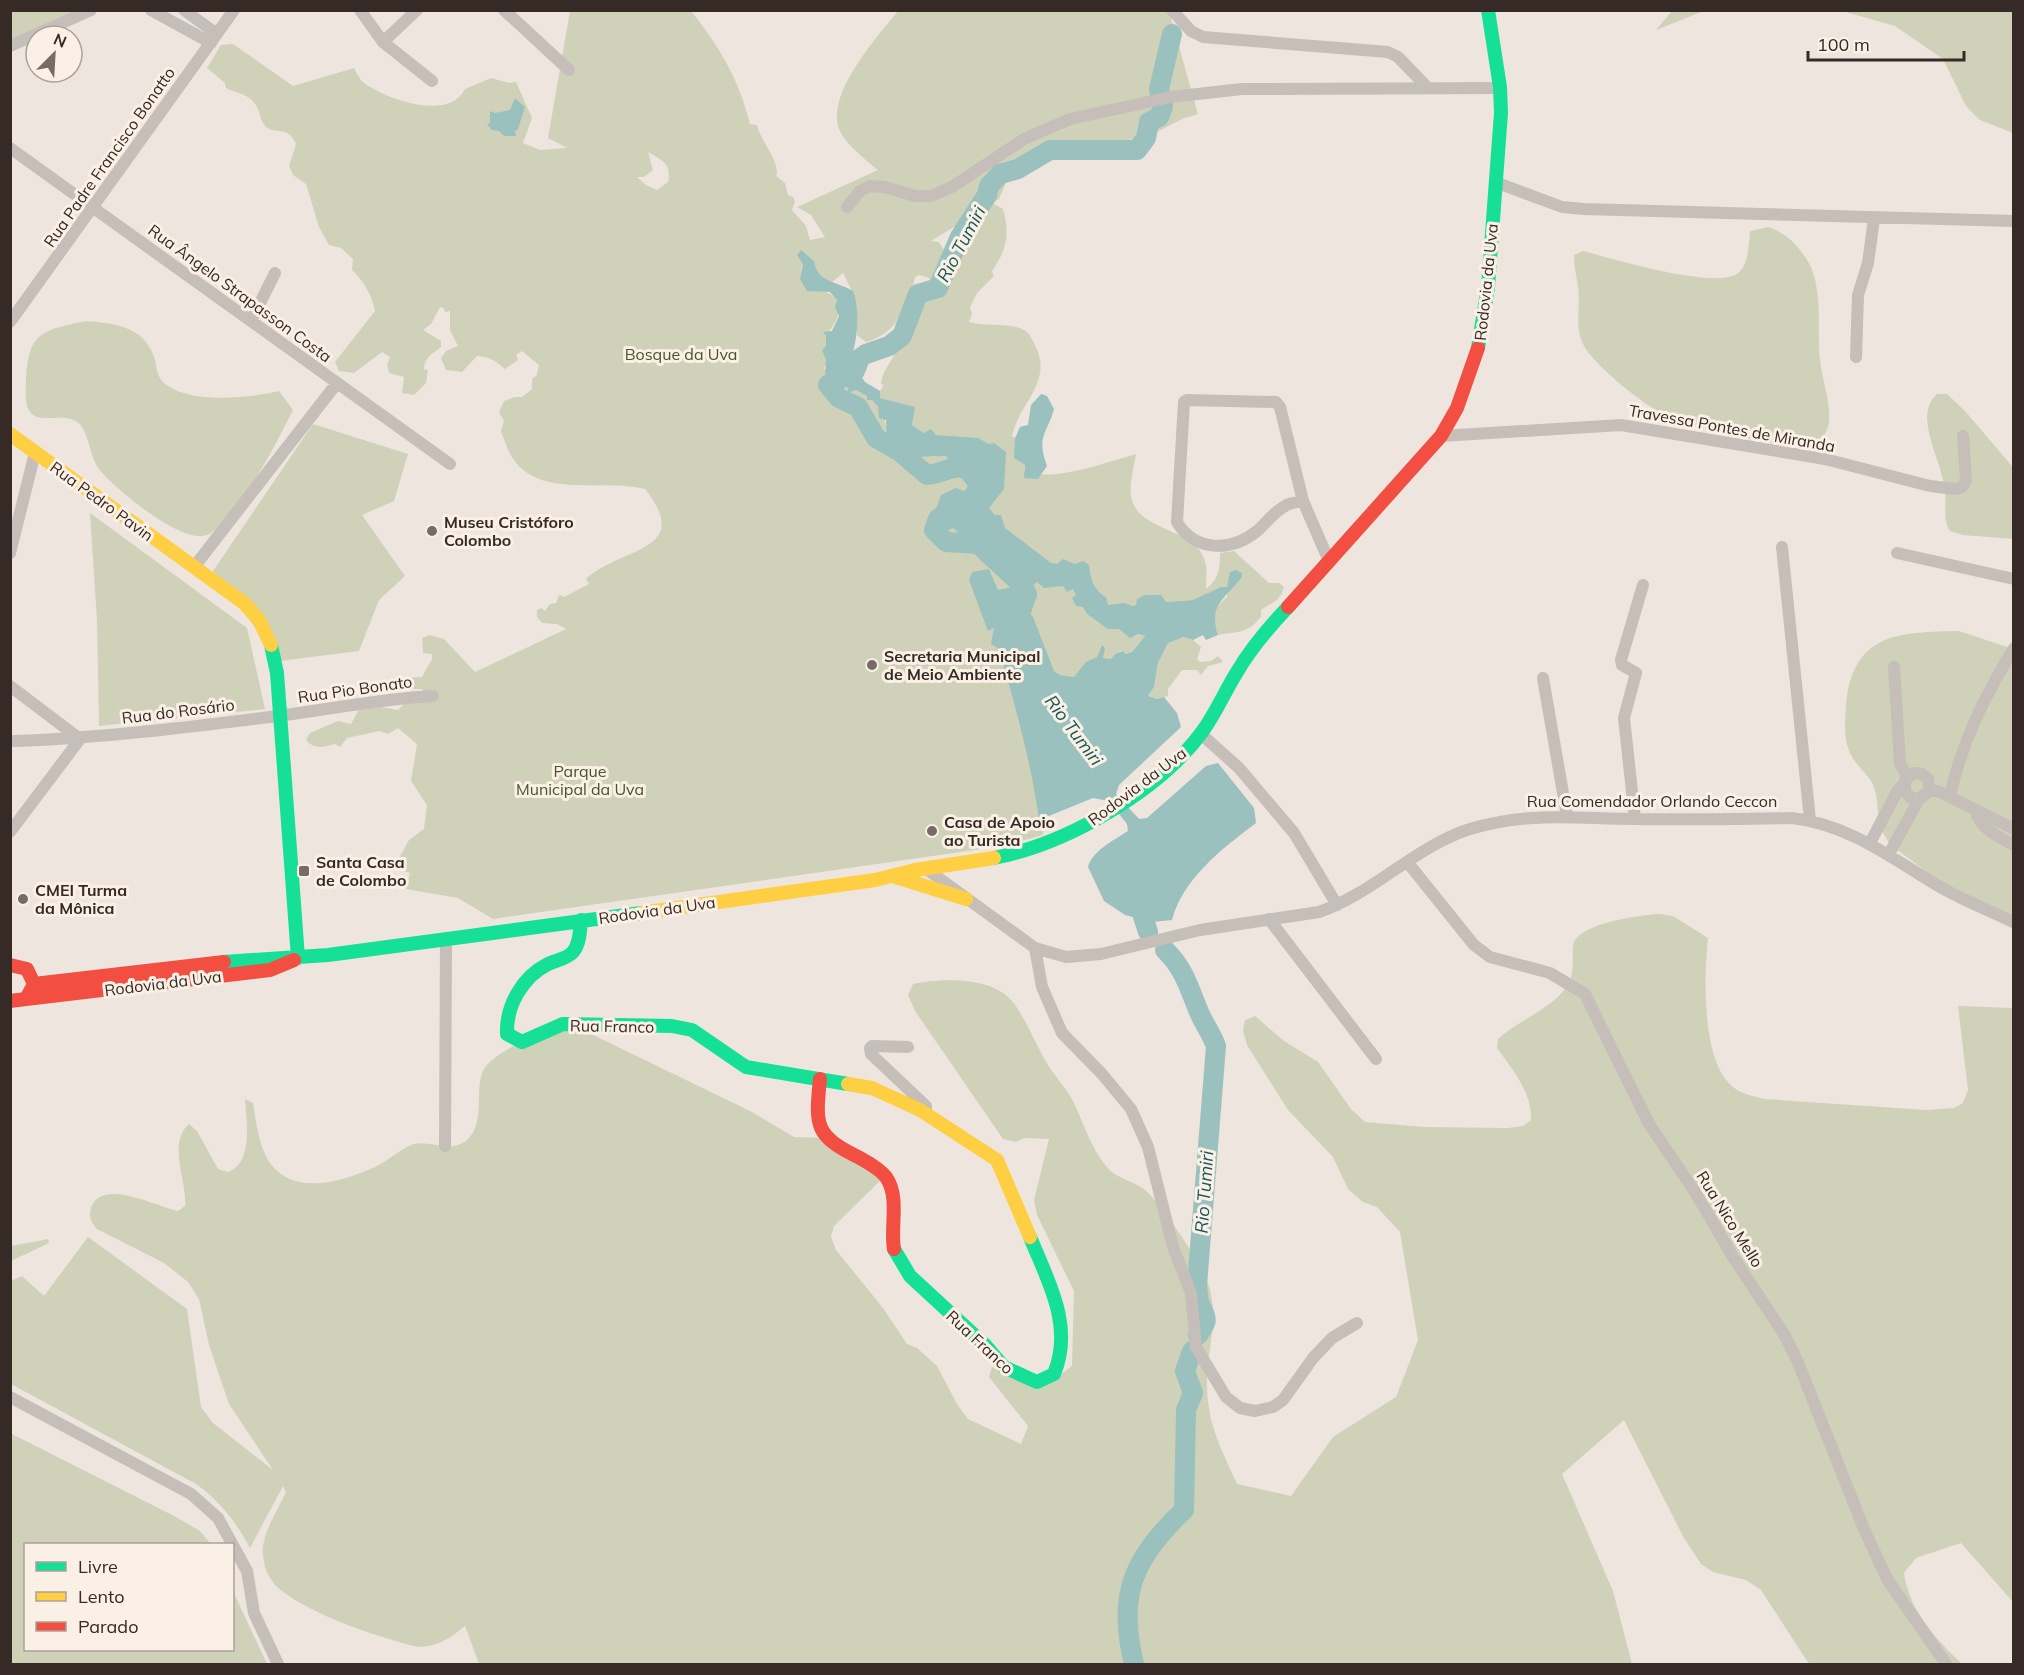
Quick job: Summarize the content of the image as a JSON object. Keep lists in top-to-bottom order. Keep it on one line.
{"streets":{"street":["Rua Padre Francisco Bonatto","Rodovia da Uva","Rua Ângelo Strapasson Costa","Travessa Pontes de Miranda","Rua Pedro Pavin","Rua Pio Bonato","Rua do Rosário","Rua Comendador Orlando Ceccon","Rua Franco","Rua Nico Mello"]},"crossings":[["Rua Padre Francisco Bonatto","Rua Ângelo Strapasson Costa"],["Rodovia da Uva","Travessa Pontes de Miranda"],["Rodovia da Uva","Rua Pedro Pavin"],["Rodovia da Uva","Rua Comendador Orlando Ceccon"],["Rodovia da Uva","Rua Franco"],["Rua Pedro Pavin","Rua Pio Bonato"],["Rua Pedro Pavin","Rua do Rosário"],["Rua Pio Bonato","Rua do Rosário"],["Rua Comendador Orlando Ceccon","Rua Nico Mello"]],"water":["Rio Tumiri"],"parks":["Bosque da Uva","Parque Municipal da Uva"],"places":{"other":["Museu Cristóforo Colombo","Secretaria Municipal de Meio Ambiente","Casa de Apoio ao Turista","CMEI Turma da Mônica"],"transit":["Santa Casa de Colombo"]},"legend":["Livre","Lento","Parado"],"scale_bar":"100 m","north":"top right"}
